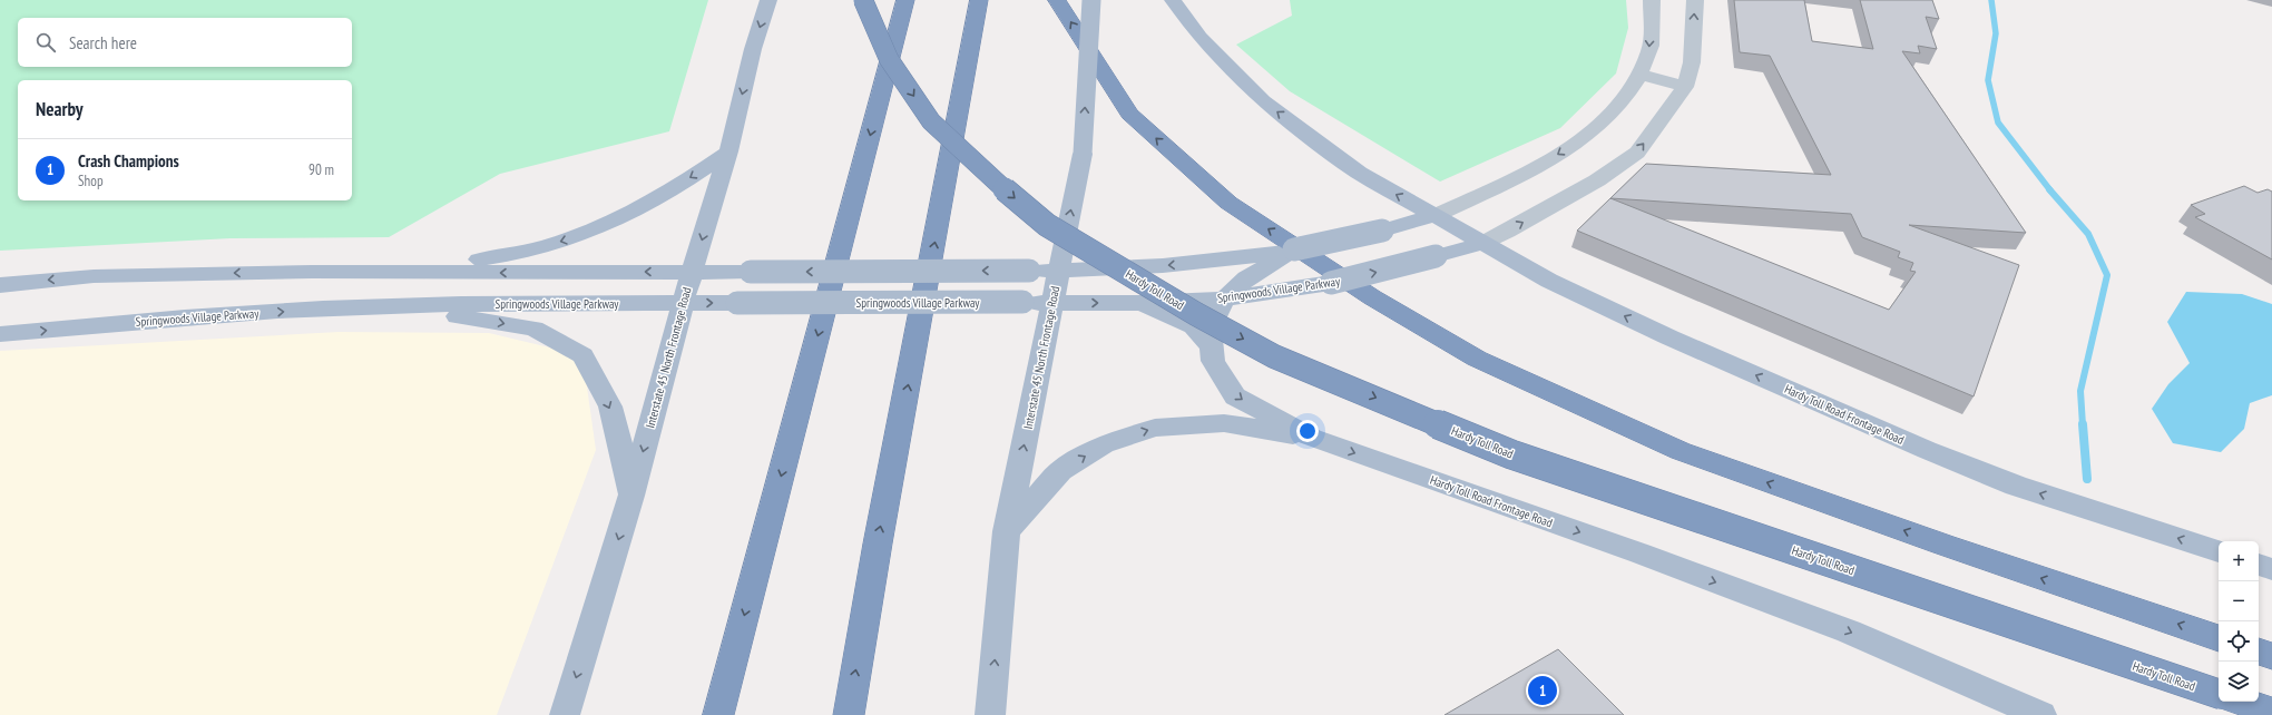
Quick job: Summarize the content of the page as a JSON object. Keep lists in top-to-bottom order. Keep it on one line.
{"streets":{"highway":["Hardy Toll Road"],"main road":["Springwoods Village Parkway","Interstate 45 North Frontage Road","Hardy Toll Road Frontage Road"]},"crossings":[["Springwoods Village Parkway","Interstate 45 North Frontage Road"],["Springwoods Village Parkway","Hardy Toll Road Frontage Road"]],"one_way":["Springwoods Village Parkway"],"page":{"search":"Search here","heading":"Nearby","list":[{"mark":"1","name":"Crash Champions","note":"Shop","value":"90 m"}],"map_buttons":["+","−"],"pins":"1"}}
